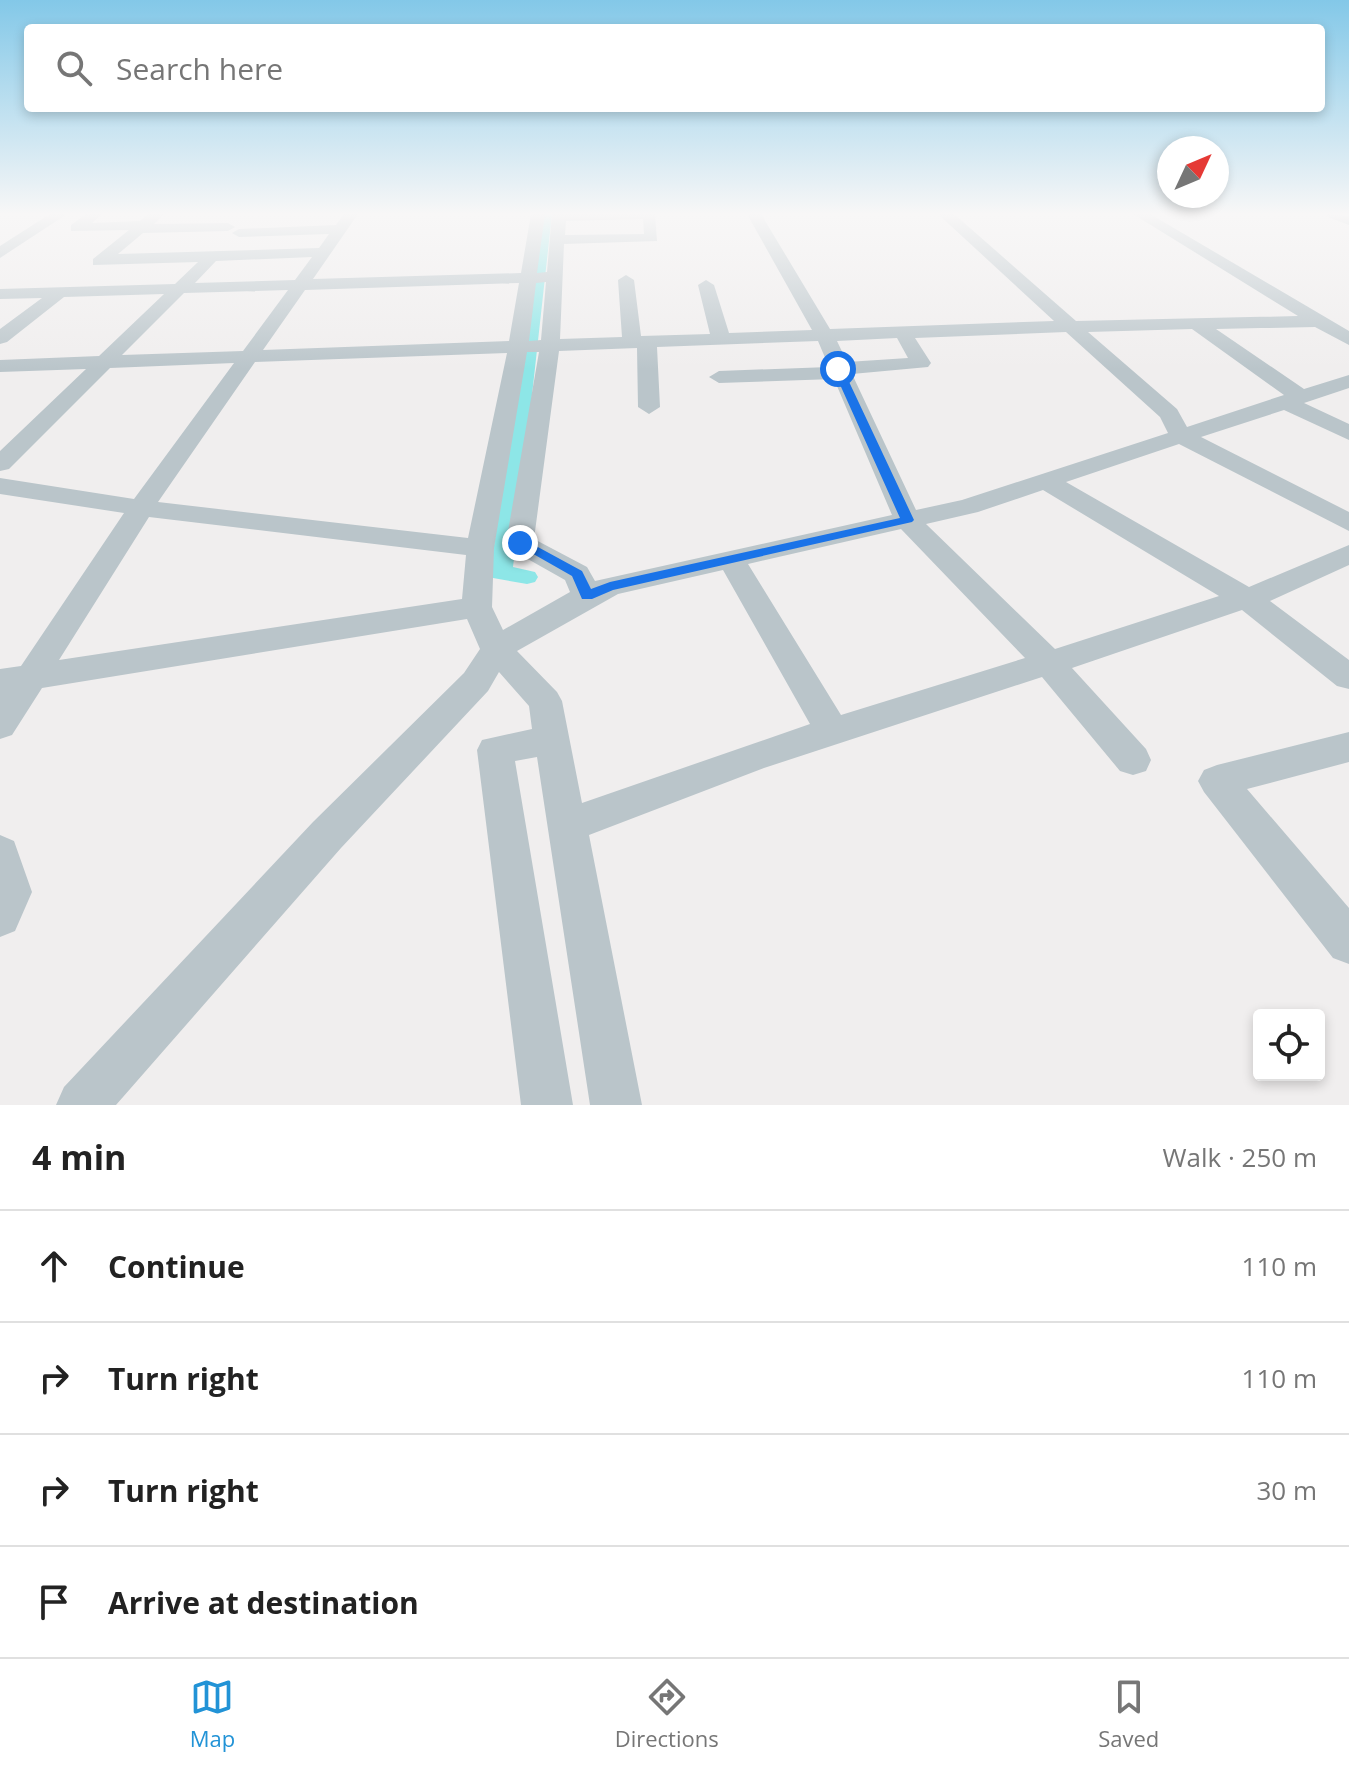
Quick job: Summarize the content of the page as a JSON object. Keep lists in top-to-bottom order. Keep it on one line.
{"north":"top right","page":{"search":"Search here","heading":["4 min","Walk · 250 m"],"list":[["Continue","110 m"],["Turn right","110 m"],["Turn right","30 m"],"Arrive at destination"],"nav":["Map","Directions","Saved"]}}
